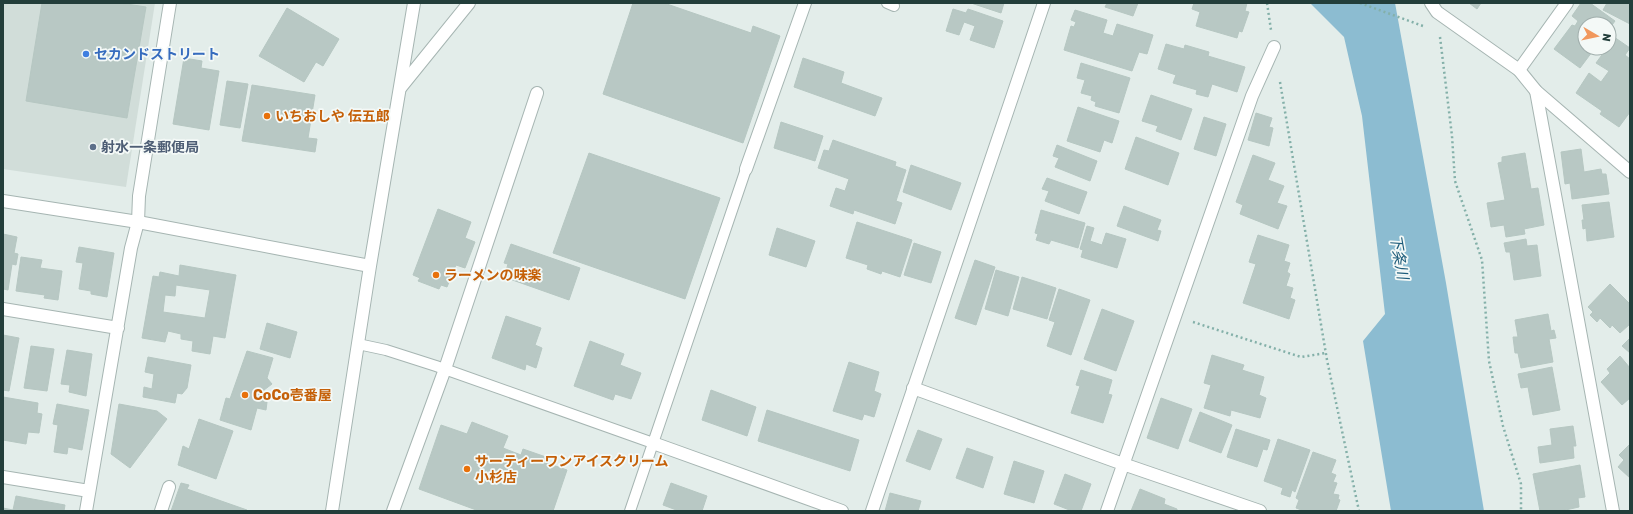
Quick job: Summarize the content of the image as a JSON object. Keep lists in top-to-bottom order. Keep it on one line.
{"water":["下条川"],"places":["セカンドストリート","いちおしや 伝五郎","射水一条郵便局","ラーメンの味楽","CoCo壱番屋","サーティーワンアイスクリーム 小杉店"],"north":"right"}
